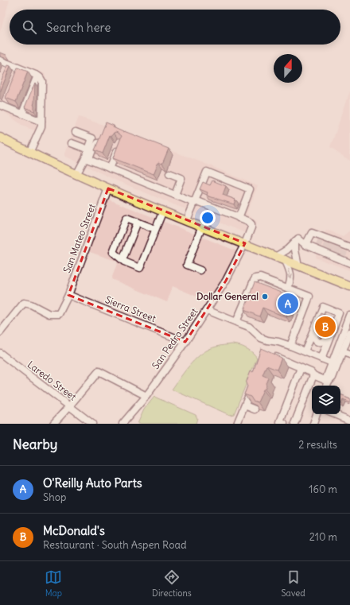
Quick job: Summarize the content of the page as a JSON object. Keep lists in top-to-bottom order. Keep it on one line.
{"streets":{"street":["San Mateo Street","Sierra Street","San Pedro Street","Laredo Street"]},"crossings":[["San Mateo Street","Sierra Street"],["Sierra Street","San Pedro Street"]],"places":["Dollar General"],"north":"top","page":{"search":"Search here","pins":["A","B"],"heading":["Nearby","2 results"],"list":[{"mark":"A","name":"O'Reilly Auto Parts","note":"Shop","value":"160 m"},{"mark":"B","name":"McDonald's","note":"Restaurant · South Aspen Road","value":"210 m"}],"nav":["Map","Directions","Saved"]}}
